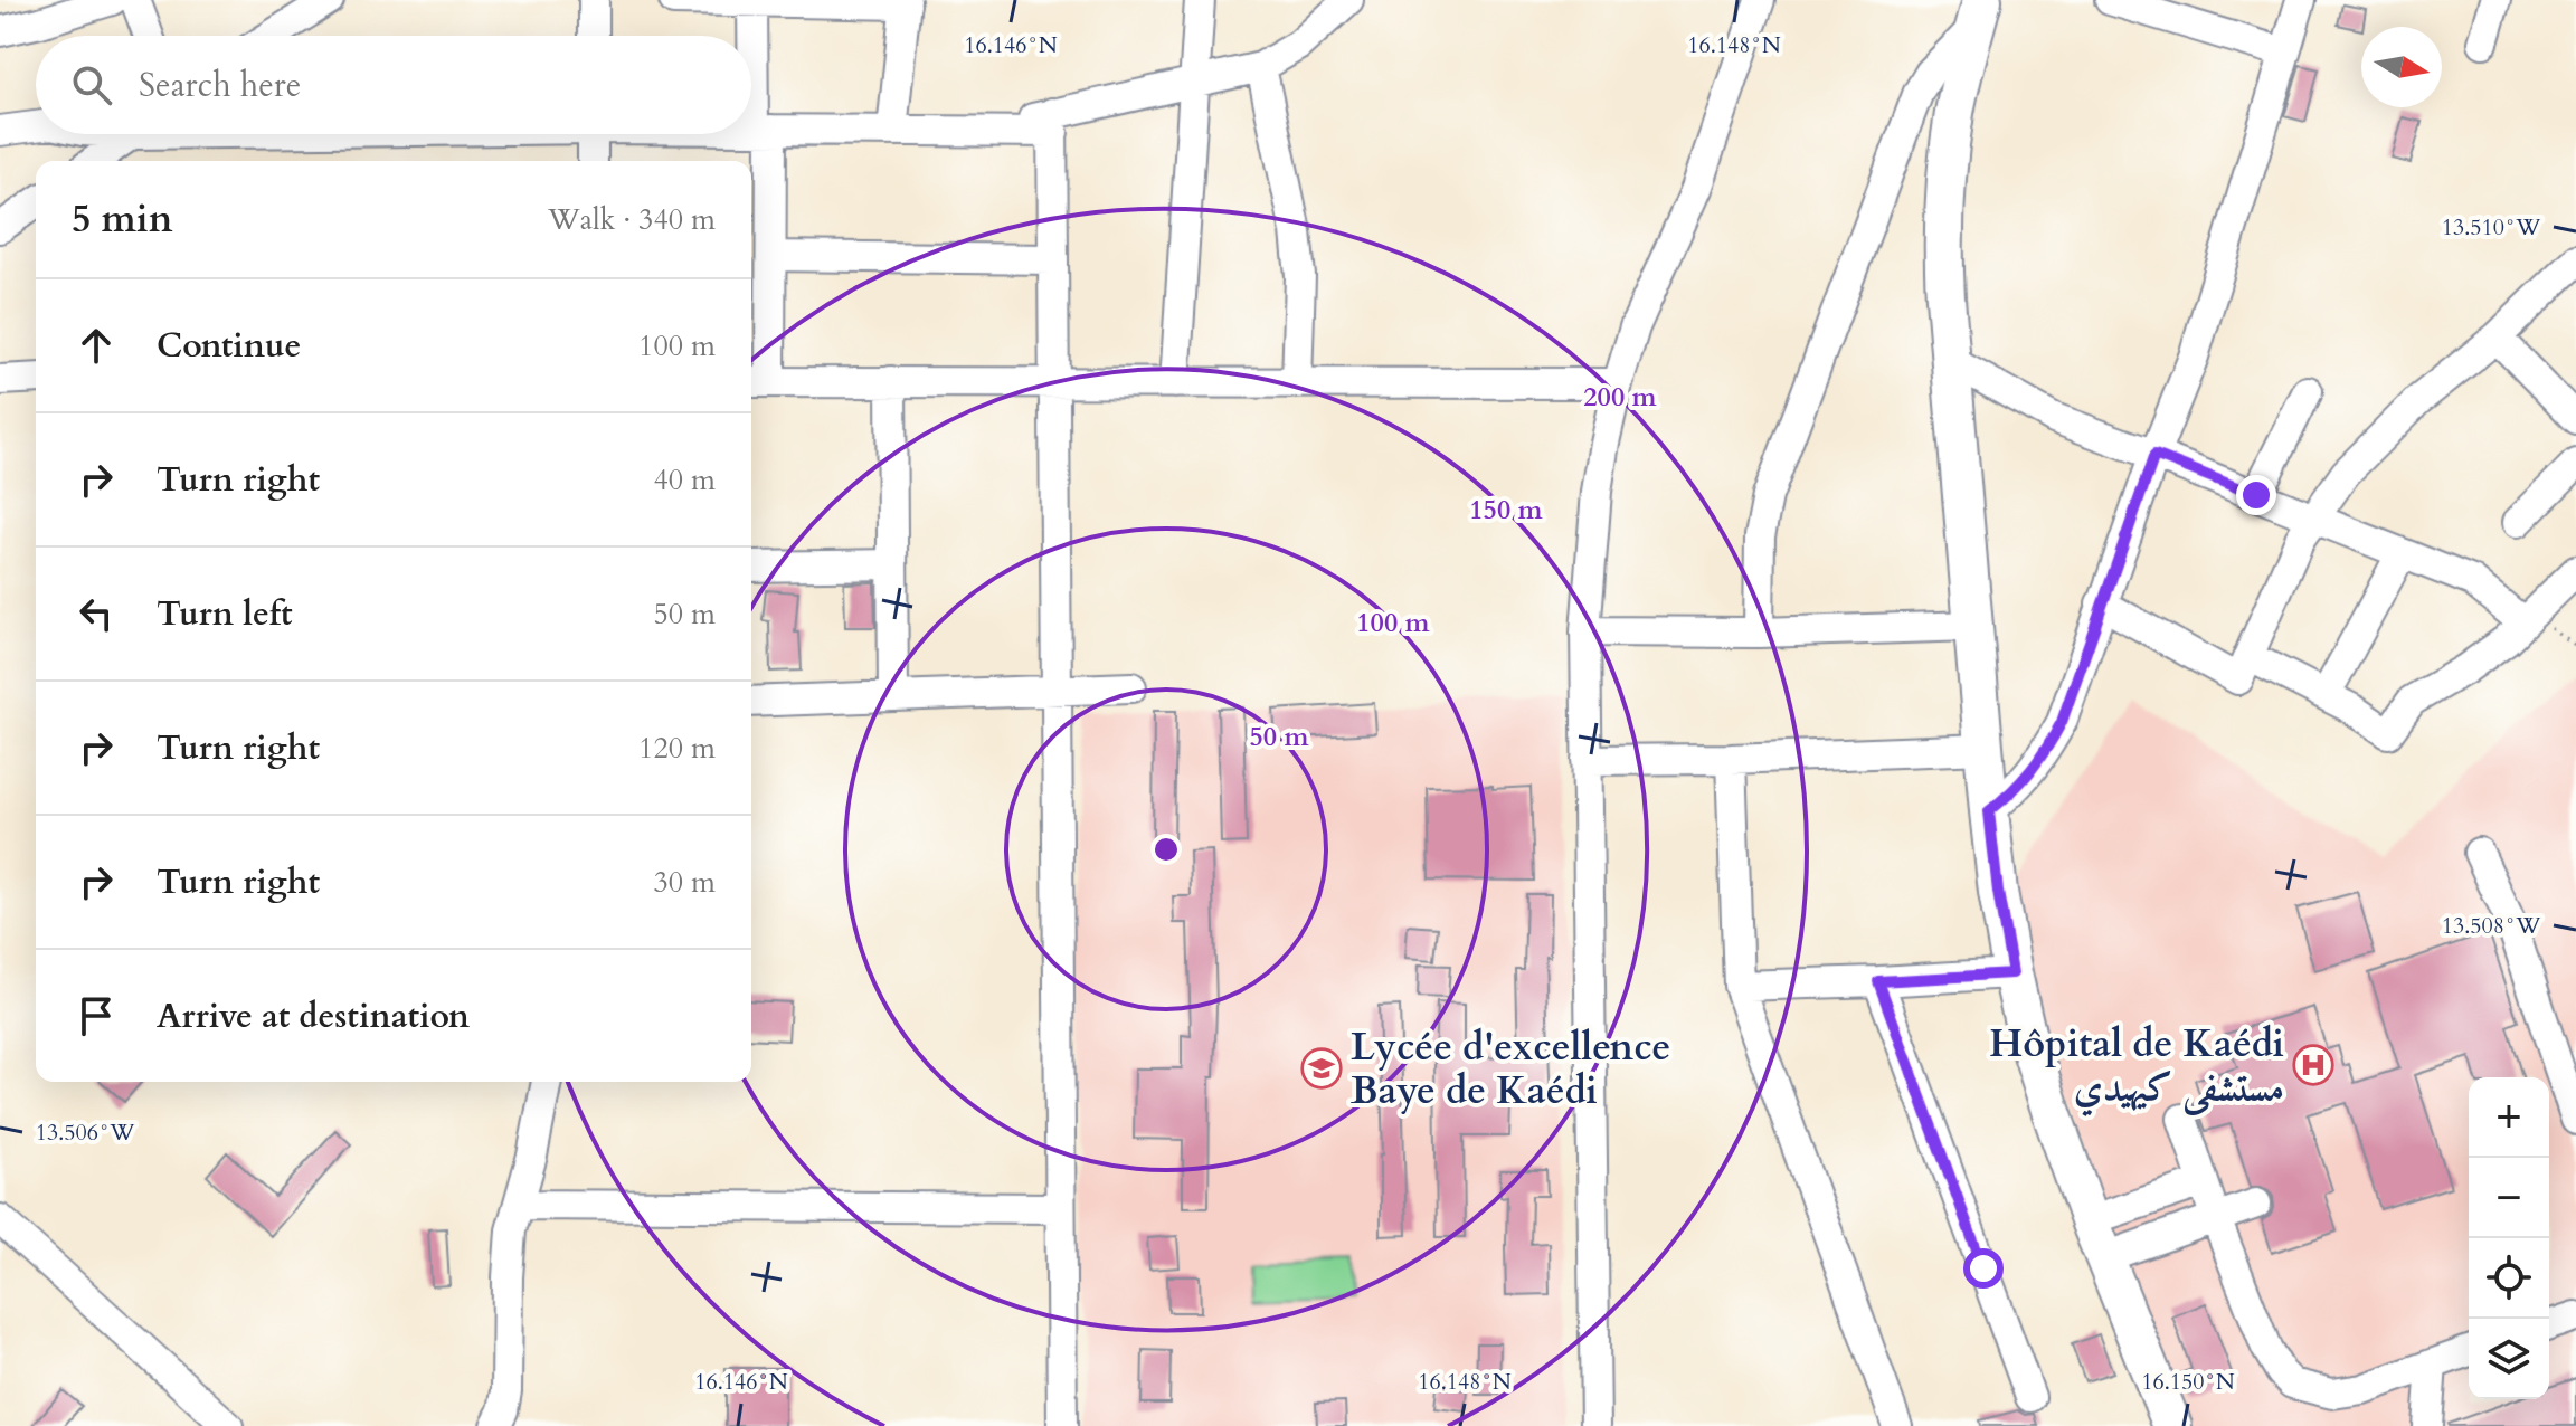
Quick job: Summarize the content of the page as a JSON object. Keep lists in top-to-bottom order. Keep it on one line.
{"places":{"hospital":["Hôpital de Kaédi مستشفى كيهيدي"],"school or university":["Lycée d'excellence Baye de Kaédi"]},"north":"right","page":{"search":"Search here","heading":["5 min","Walk · 340 m"],"list":[["Continue","100 m"],["Turn right","40 m"],["Turn left","50 m"],["Turn right","120 m"],["Turn right","30 m"],"Arrive at destination"],"map_buttons":["+","−"]},"coordinates":["16.146°N","16.148°N","13.510°W","13.508°W","13.506°W","16.150°N"],"rings":["200 m","150 m","100 m","50 m"]}
